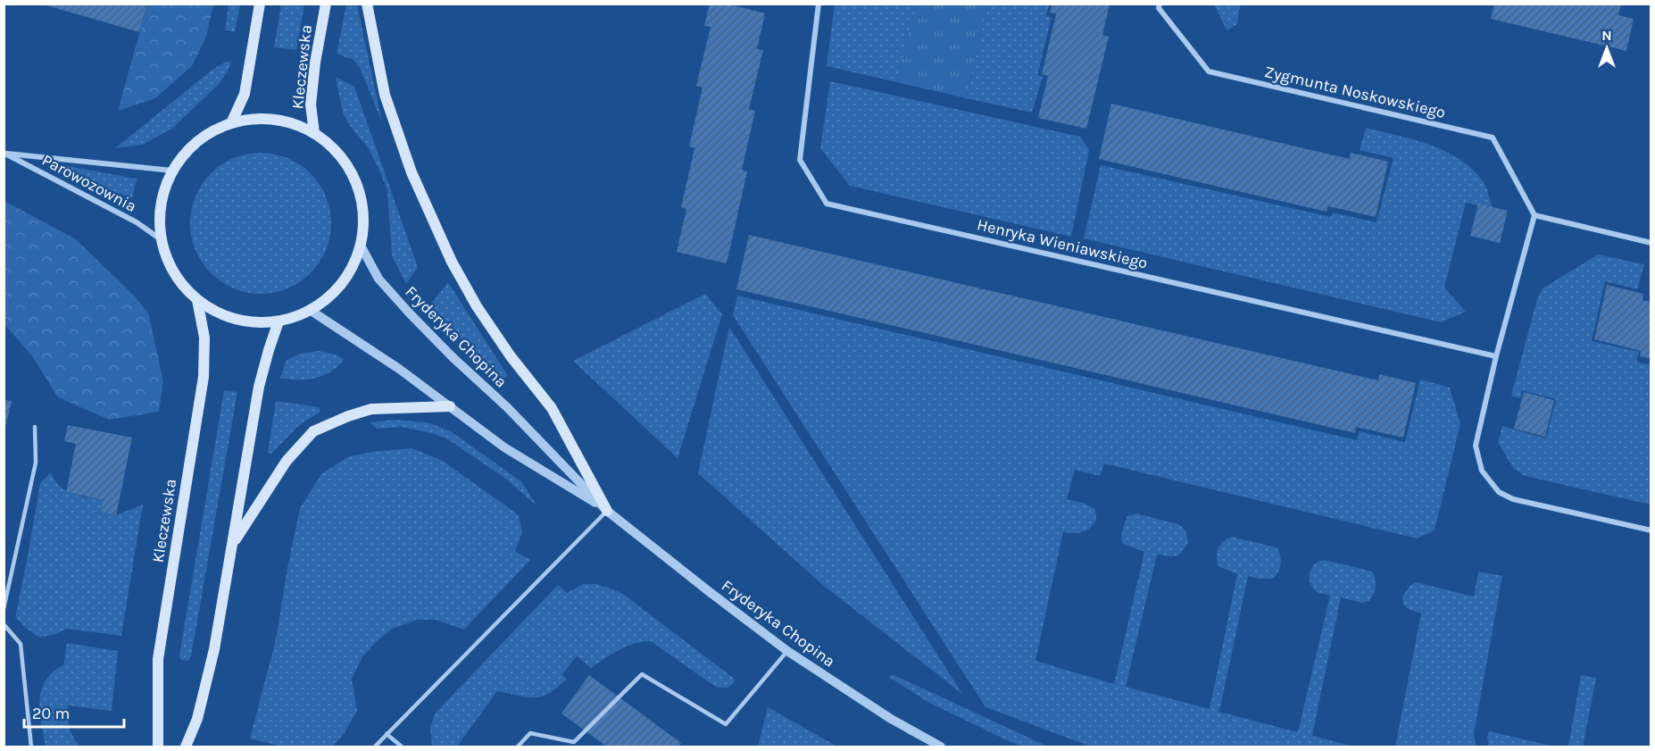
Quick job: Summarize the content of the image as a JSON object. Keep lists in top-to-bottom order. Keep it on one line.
{"streets":{"main road":["Kleczewska"],"street":["Zygmunta Noskowskiego","Parowozownia","Henryka Wieniawskiego","Fryderyka Chopina"]},"scale_bar":"20 m","north":"top"}
